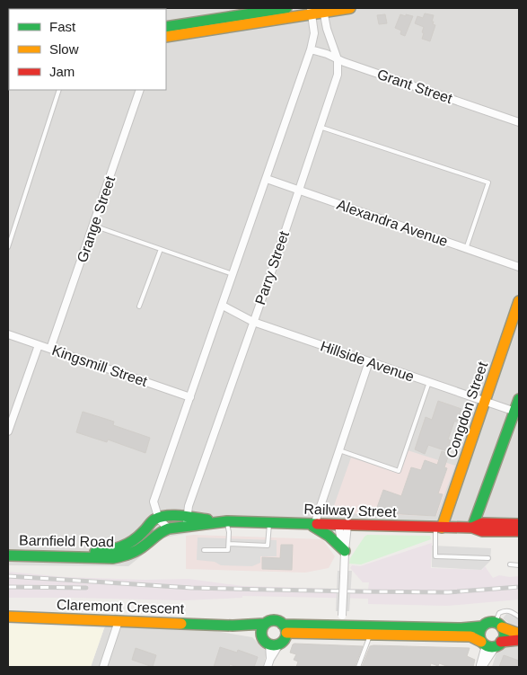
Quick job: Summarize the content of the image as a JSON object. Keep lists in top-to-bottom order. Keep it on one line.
{"streets":{"main road":["Congdon Street","Railway Street","Barnfield Road","Claremont Crescent"],"street":["Grant Street","Grange Street","Alexandra Avenue","Parry Street","Hillside Avenue","Kingsmill Street"]},"crossings":[["Grant Street","Parry Street"],["Grange Street","Kingsmill Street"],["Alexandra Avenue","Parry Street"],["Parry Street","Hillside Avenue"],["Parry Street","Railway Street"],["Hillside Avenue","Congdon Street"],["Congdon Street","Railway Street"],["Railway Street","Barnfield Road"]],"legend":["Fast","Slow","Jam"]}
